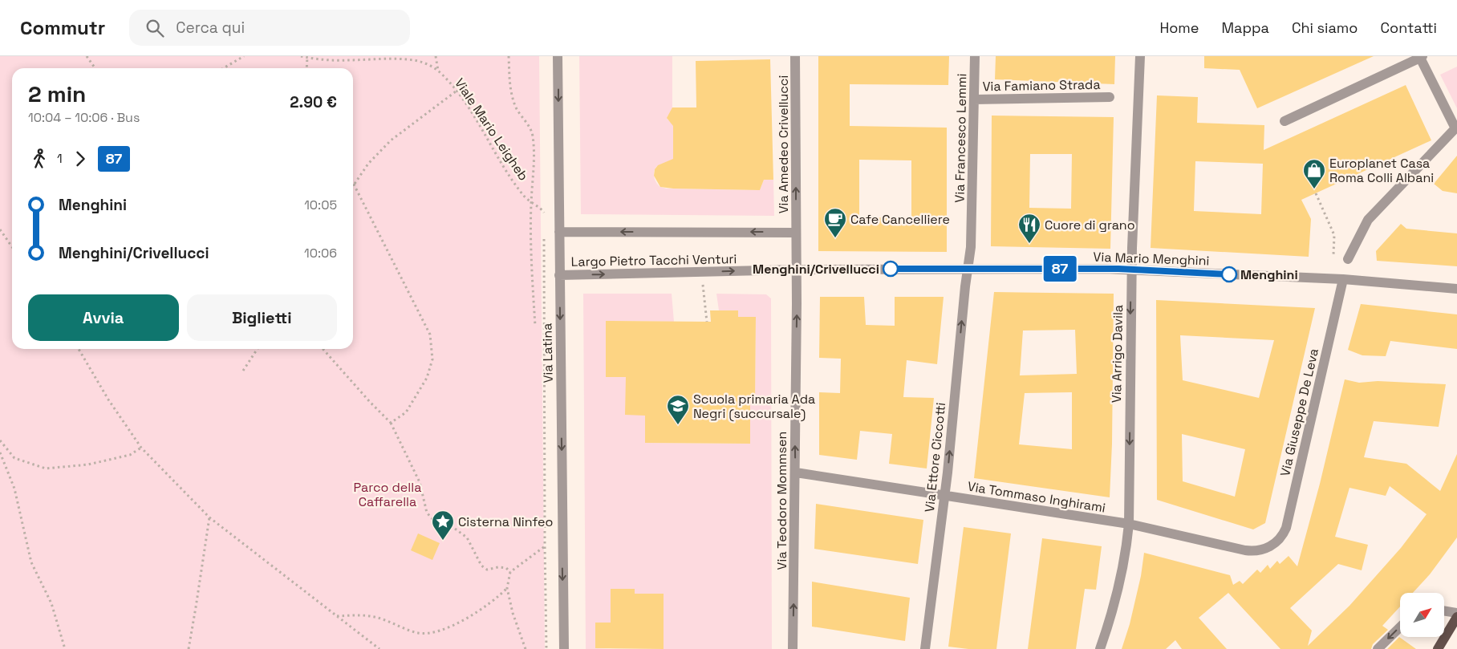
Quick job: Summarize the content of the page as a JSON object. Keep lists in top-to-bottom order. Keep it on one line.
{"streets":{"street":["Via Famiano Strada","Via Francesco Lemmi","Via Amedeo Crivellucci","Via Mario Menghini","Largo Pietro Tacchi Venturi","Via Latina","Via Arrigo Davila","Via Giuseppe De Leva","Via Ettore Ciccotti","Via Tommaso Inghirami","Via Teodoro Mommsen"],"path":["Viale Mario Leigheb"]},"crossings":[["Via Famiano Strada","Via Francesco Lemmi"],["Via Francesco Lemmi","Via Mario Menghini"],["Via Francesco Lemmi","Via Ettore Ciccotti"],["Via Amedeo Crivellucci","Largo Pietro Tacchi Venturi"],["Via Amedeo Crivellucci","Via Teodoro Mommsen"],["Via Mario Menghini","Largo Pietro Tacchi Venturi"],["Via Mario Menghini","Via Arrigo Davila"],["Via Mario Menghini","Via Giuseppe De Leva"],["Via Mario Menghini","Via Ettore Ciccotti"],["Via Mario Menghini","Via Teodoro Mommsen"],["Largo Pietro Tacchi Venturi","Via Latina"],["Largo Pietro Tacchi Venturi","Via Teodoro Mommsen"],["Via Arrigo Davila","Via Tommaso Inghirami"],["Via Giuseppe De Leva","Via Tommaso Inghirami"],["Via Ettore Ciccotti","Via Tommaso Inghirami"],["Via Tommaso Inghirami","Via Teodoro Mommsen"]],"one_way":["Via Amedeo Crivellucci","Via Latina","Via Arrigo Davila","Via Ettore Ciccotti","Via Teodoro Mommsen"],"parks":["Parco della Caffarella"],"places":{"shop":["Europlanet Casa Roma Colli Albani"],"cafe":["Cafe Cancelliere"],"restaurant":["Cuore di grano"],"other":["Menghini/Crivellucci","Menghini"],"school or university":["Scuola primaria Ada Negri (succursale)"],"place":["Cisterna Ninfeo"]},"lines":["bus line 87"],"north":"top right","page":{"header":"Commutr","search":"Cerca qui","nav":["Home","Mappa","Chi siamo","Contatti"],"on_map":"87","heading":["2 min","10:04 – 10:06 · Bus","2.90 €"],"legs":["1","87"],"list":[{"name":"Menghini","value":"10:05"},{"name":"Menghini/Crivellucci","value":"10:06"}],"buttons":["Avvia","Biglietti"]}}
